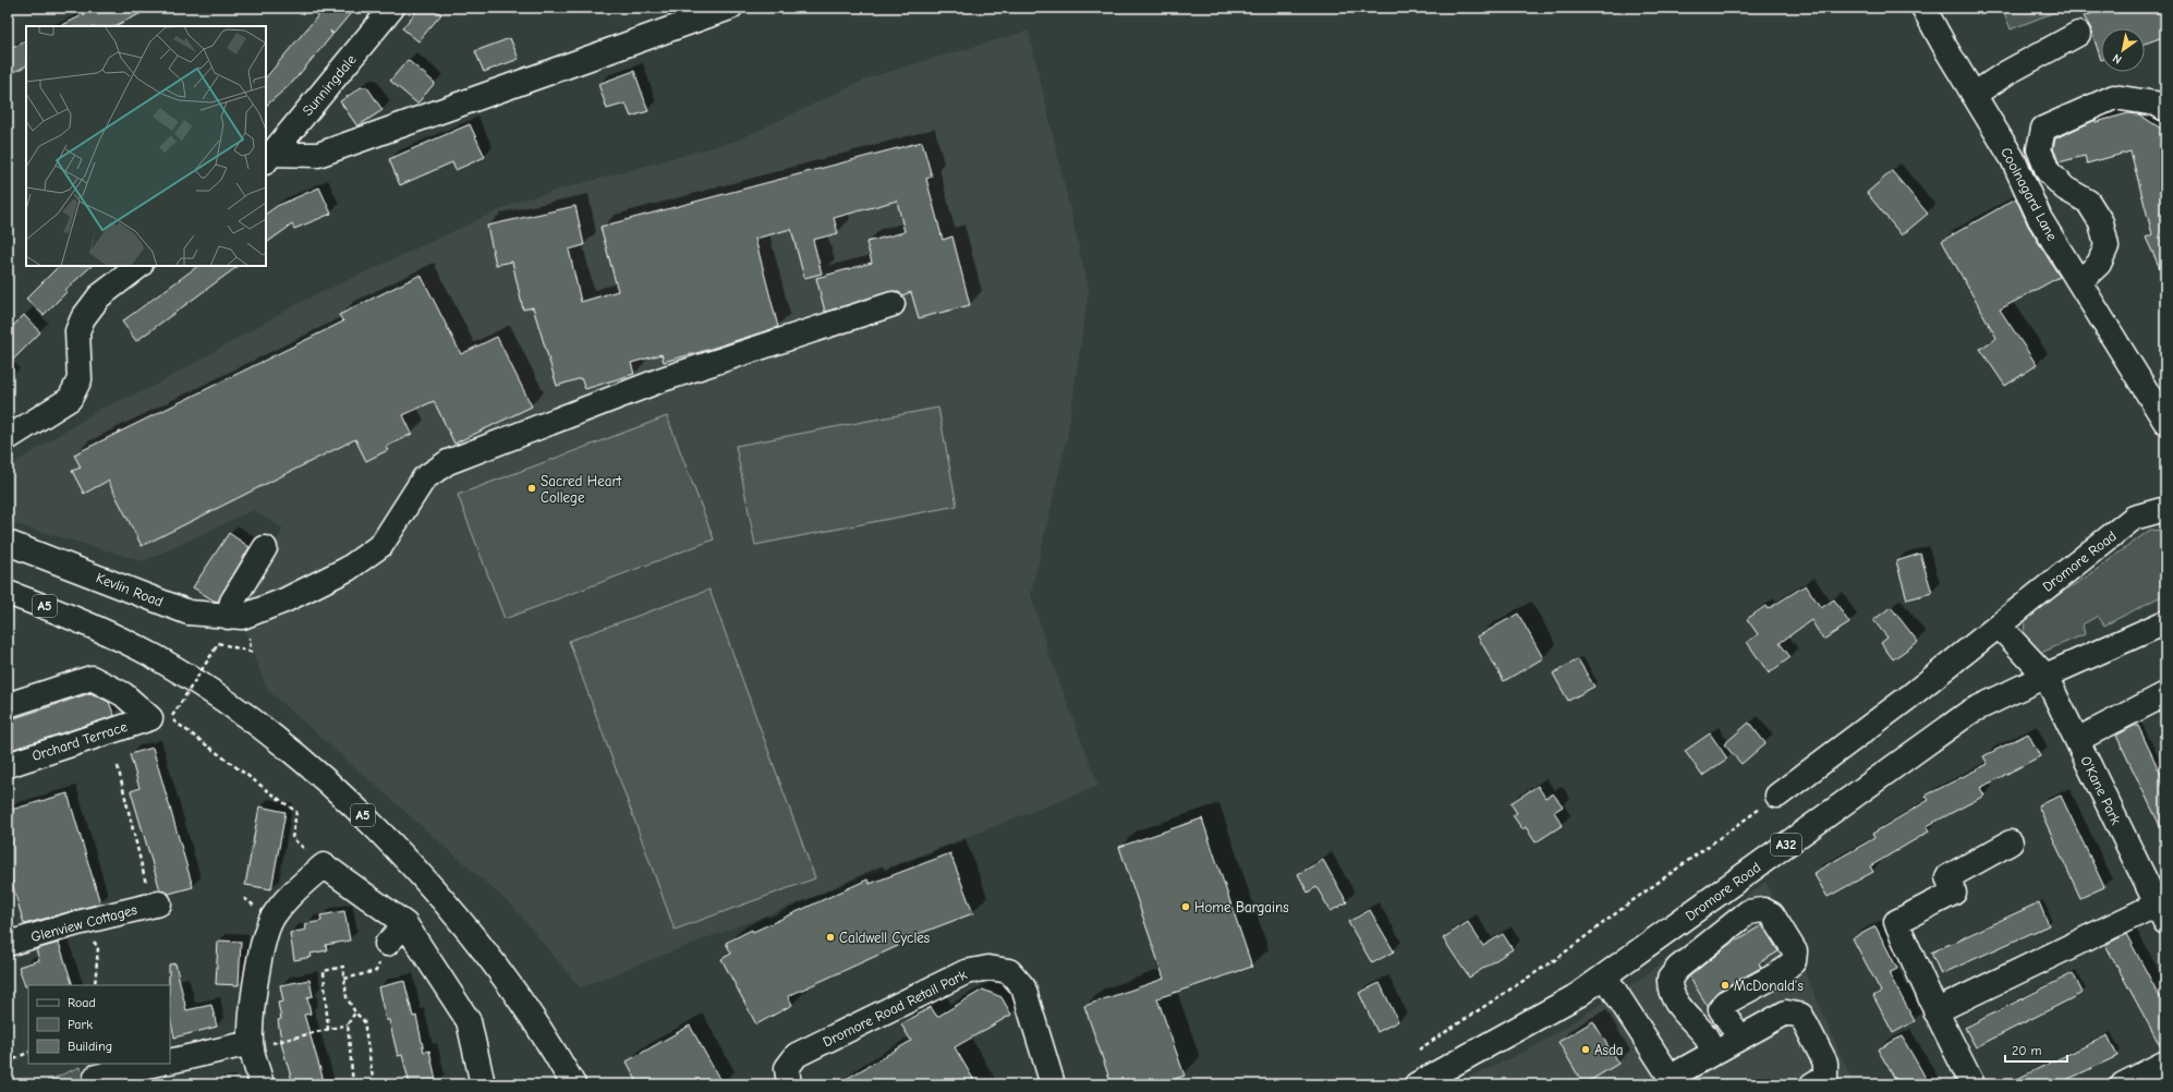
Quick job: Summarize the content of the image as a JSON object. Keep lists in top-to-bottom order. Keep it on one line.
{"streets":{"main road":["Sunningdale","Coolnagard Lane","Dromore Road","Kevlin Road","A5","Orchard Terrace","O'Kane Park","A32","Glenview Cottages","Dromore Road Retail Park"]},"crossings":[["Dromore Road","O'Kane Park"]],"places":["Sacred Heart College","Home Bargains","Caldwell Cycles","McDonald's","Asda"],"legend":["Road","Park","Building"],"scale_bar":"20 m","north":"bottom left"}
